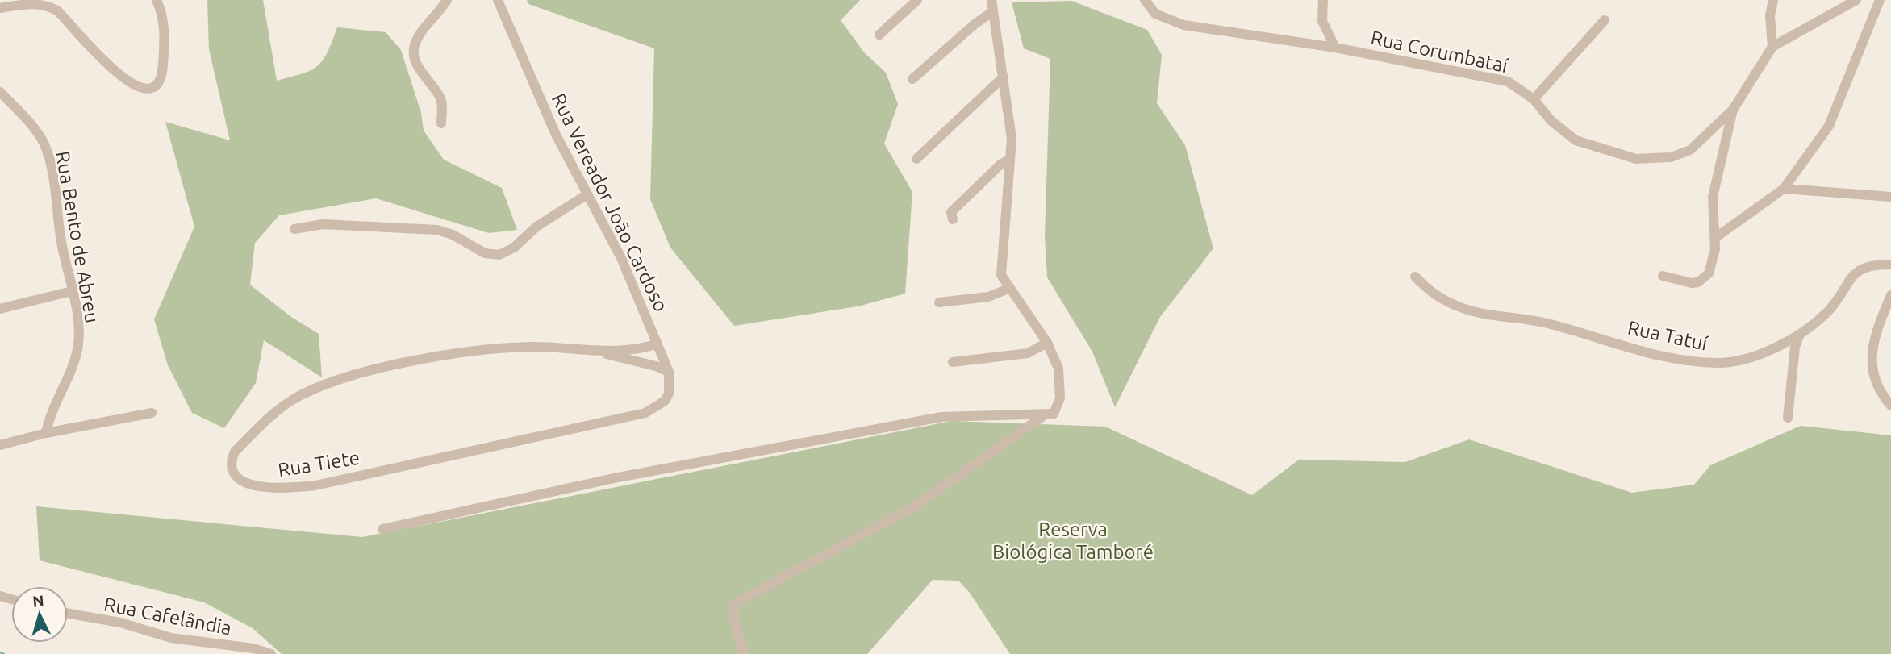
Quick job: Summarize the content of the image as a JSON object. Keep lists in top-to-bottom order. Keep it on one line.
{"streets":{"street":["Rua Corumbataí","Rua Vereador João Cardoso","Rua Bento de Abreu","Rua Tatuí","Rua Tiete","Rua Cafelândia"]},"crossings":[["Rua Vereador João Cardoso","Rua Tiete"]],"parks":["Reserva Biológica Tamboré"],"north":"top"}
